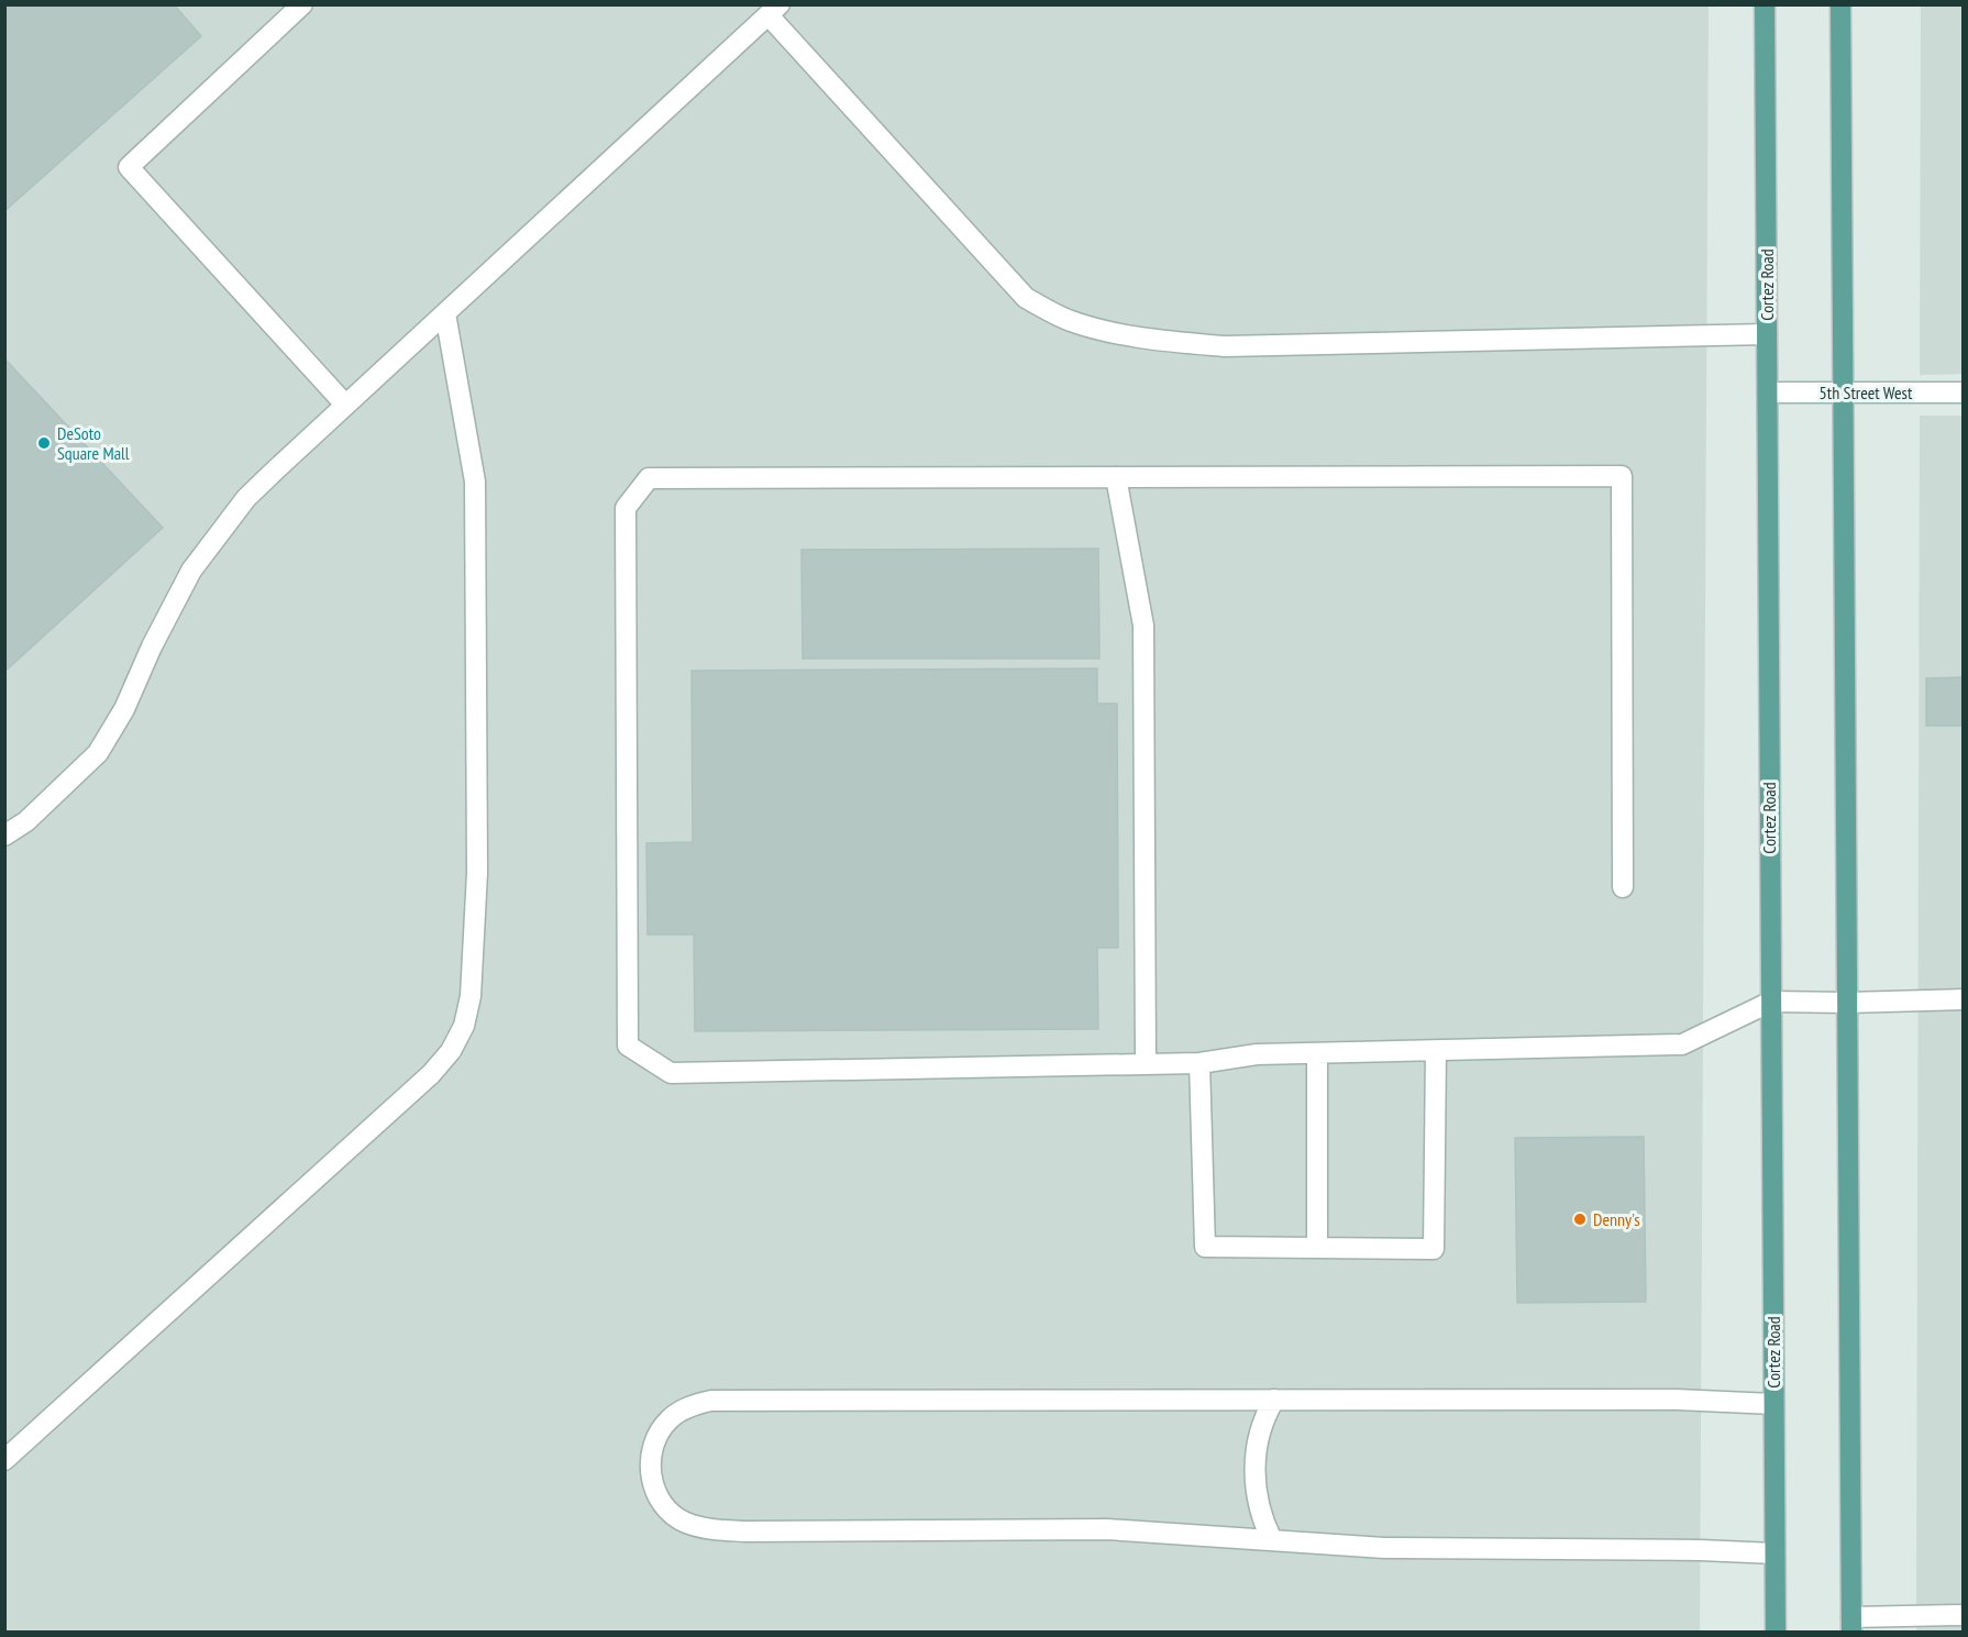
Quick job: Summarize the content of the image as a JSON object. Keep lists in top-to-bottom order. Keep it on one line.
{"streets":{"main road":["Cortez Road"],"street":["5th Street West"]},"crossings":[["Cortez Road","5th Street West"]],"places":["DeSoto Square Mall","Denny's"]}
